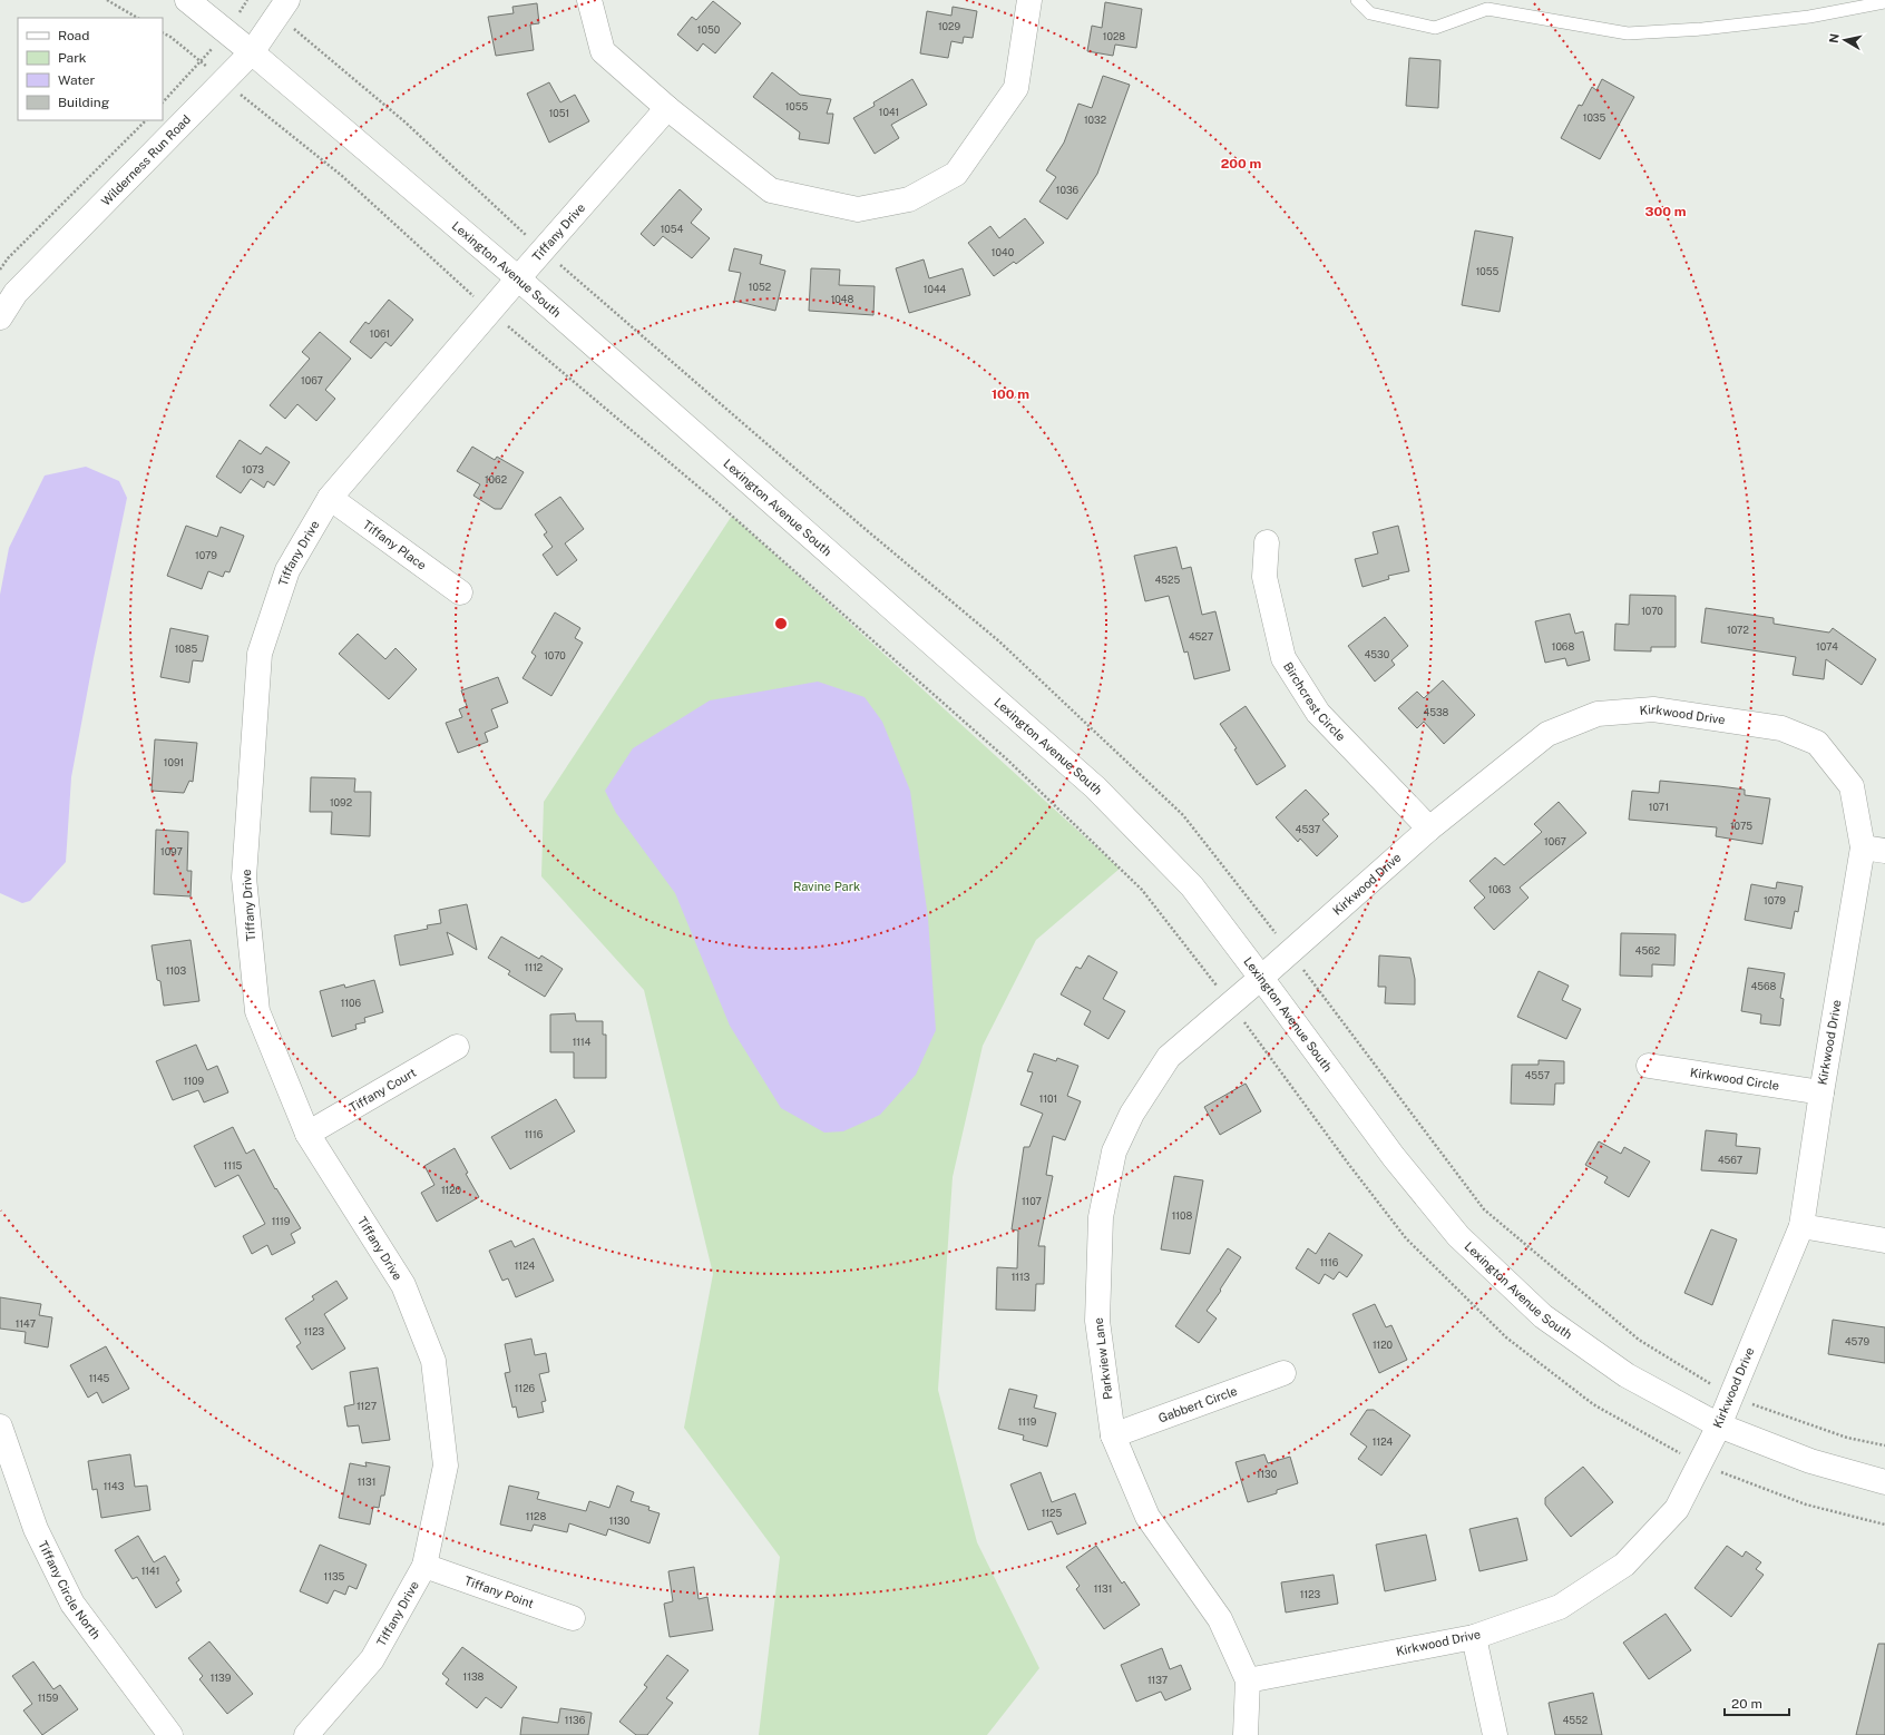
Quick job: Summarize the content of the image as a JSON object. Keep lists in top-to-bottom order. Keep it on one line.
{"streets":{"street":["Wilderness Run Road","Tiffany Drive","Lexington Avenue South","Tiffany Place","Birchcrest Circle","Kirkwood Drive","Kirkwood Circle","Tiffany Court","Parkview Lane","Gabbert Circle","Tiffany Circle North","Tiffany Point"]},"crossings":[["Wilderness Run Road","Lexington Avenue South"],["Tiffany Drive","Lexington Avenue South"],["Tiffany Drive","Tiffany Place"],["Tiffany Drive","Tiffany Court"],["Tiffany Drive","Tiffany Point"],["Lexington Avenue South","Kirkwood Drive"],["Lexington Avenue South","Parkview Lane"],["Birchcrest Circle","Kirkwood Drive"],["Kirkwood Drive","Kirkwood Circle"],["Kirkwood Drive","Parkview Lane"],["Parkview Lane","Gabbert Circle"]],"parks":["Ravine Park"],"house_numbers":["1029","1050","1028","1055","1041","1051","1035","1032","1036","1054","1040","1055","1052","1044","1048","1061","1067","1073","1062","1079","4525","1070","1072","4527","1068","1074","1085","4530","1070","4538","1091","1092","1071","1075","4537","1067","1097","1063","1079","4562","1112","1103","4568","1106","1114","4557","1109","1101","1116","4567","1115","1120","1107","1108","1119","1116","1124","1113","1147","1123","4579","1120","1145","1126","1127","1119","1124","1130","1131","1143","1125","1128","1130","1141","1135","1131","1123","1138","1139","1137","1159","1136","4552"],"legend":["Road","Park","Water","Building"],"scale_bar":"20 m","north":"left","rings":["200 m","300 m","100 m"]}
